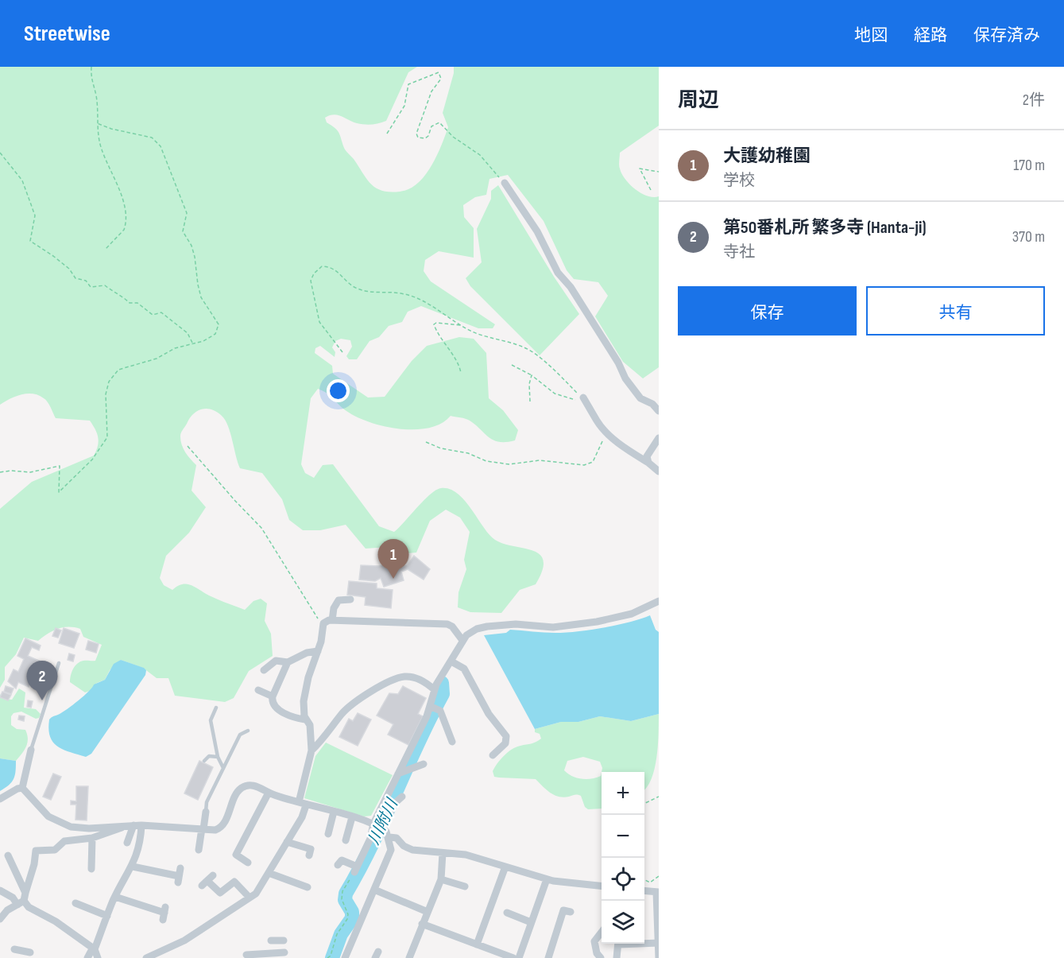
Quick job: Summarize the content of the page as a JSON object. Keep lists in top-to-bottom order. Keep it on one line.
{"water":["川附川"],"page":{"header":"Streetwise","nav":["地図","経路","保存済み"],"heading":["周辺","2件"],"list":[{"mark":"1","name":"大護幼稚園","note":"学校","value":"170 m"},{"mark":"2","name":"第50番札所 繁多寺 (Hanta-ji)","note":"寺社","value":"370 m"}],"buttons":["保存","共有"],"pins":["1","2"],"map_buttons":["+","−"]}}
